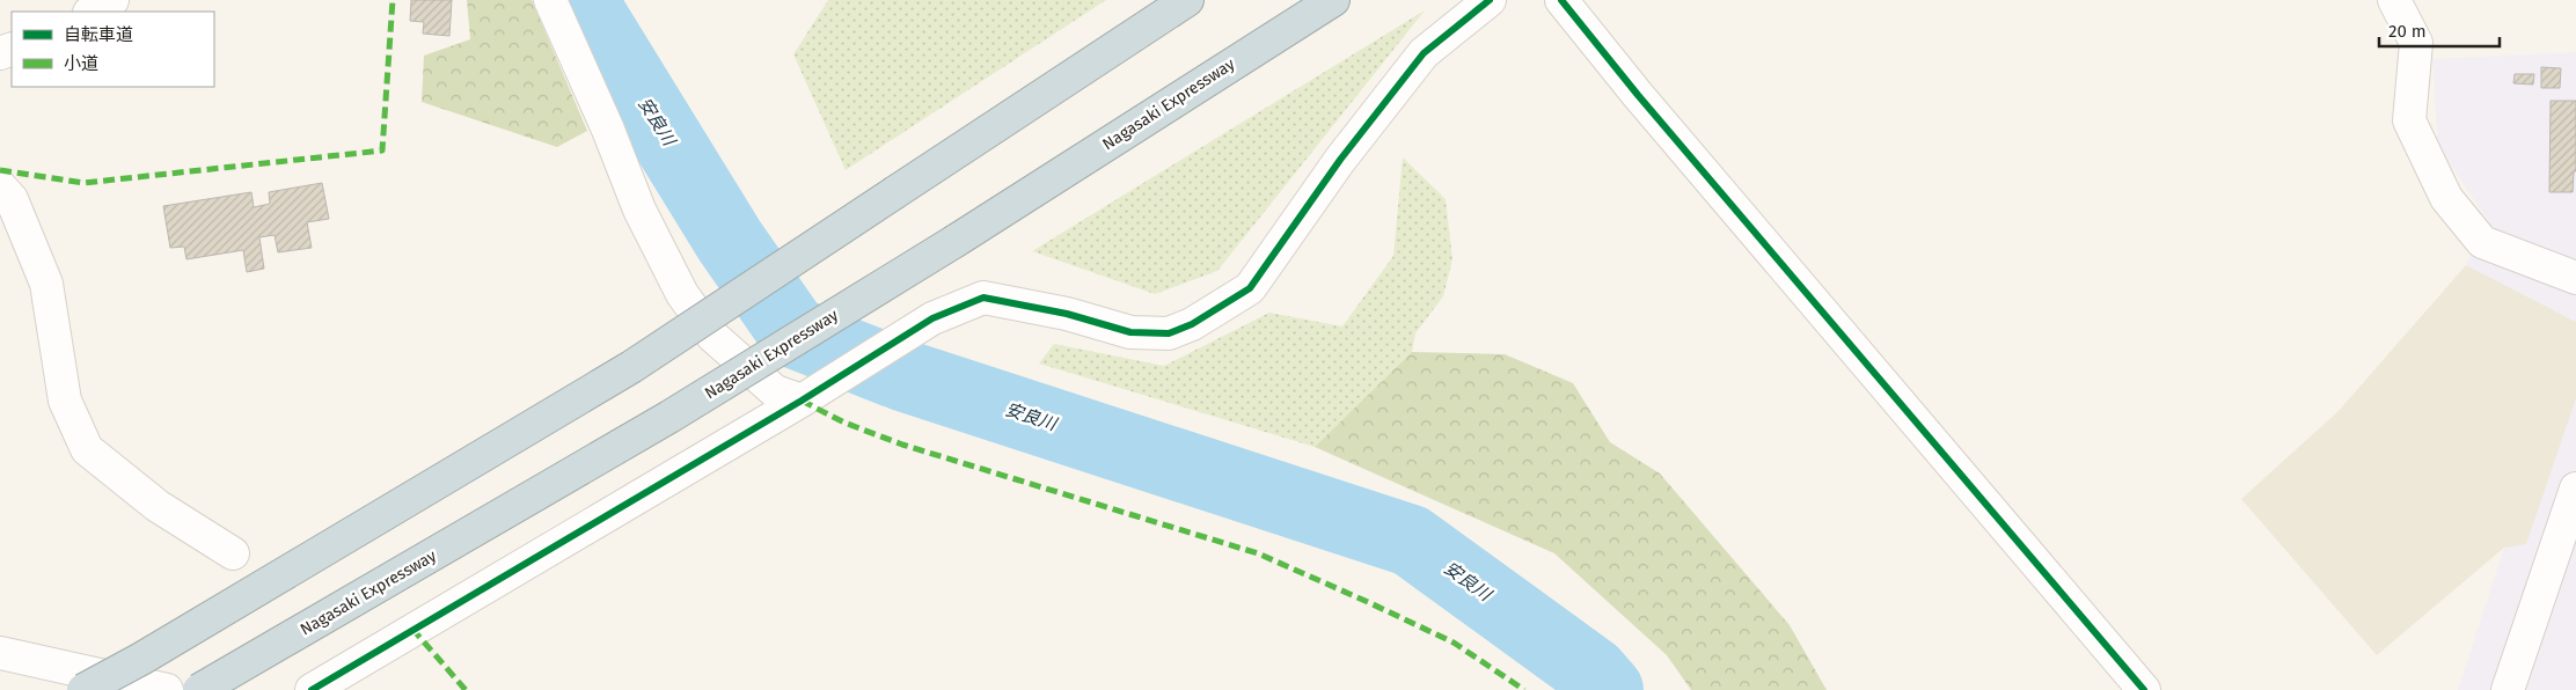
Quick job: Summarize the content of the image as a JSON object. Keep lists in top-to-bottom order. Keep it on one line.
{"streets":{"highway":["Nagasaki Expressway"]},"water":["安良川"],"legend":["自転車道","小道"],"scale_bar":"20 m"}
